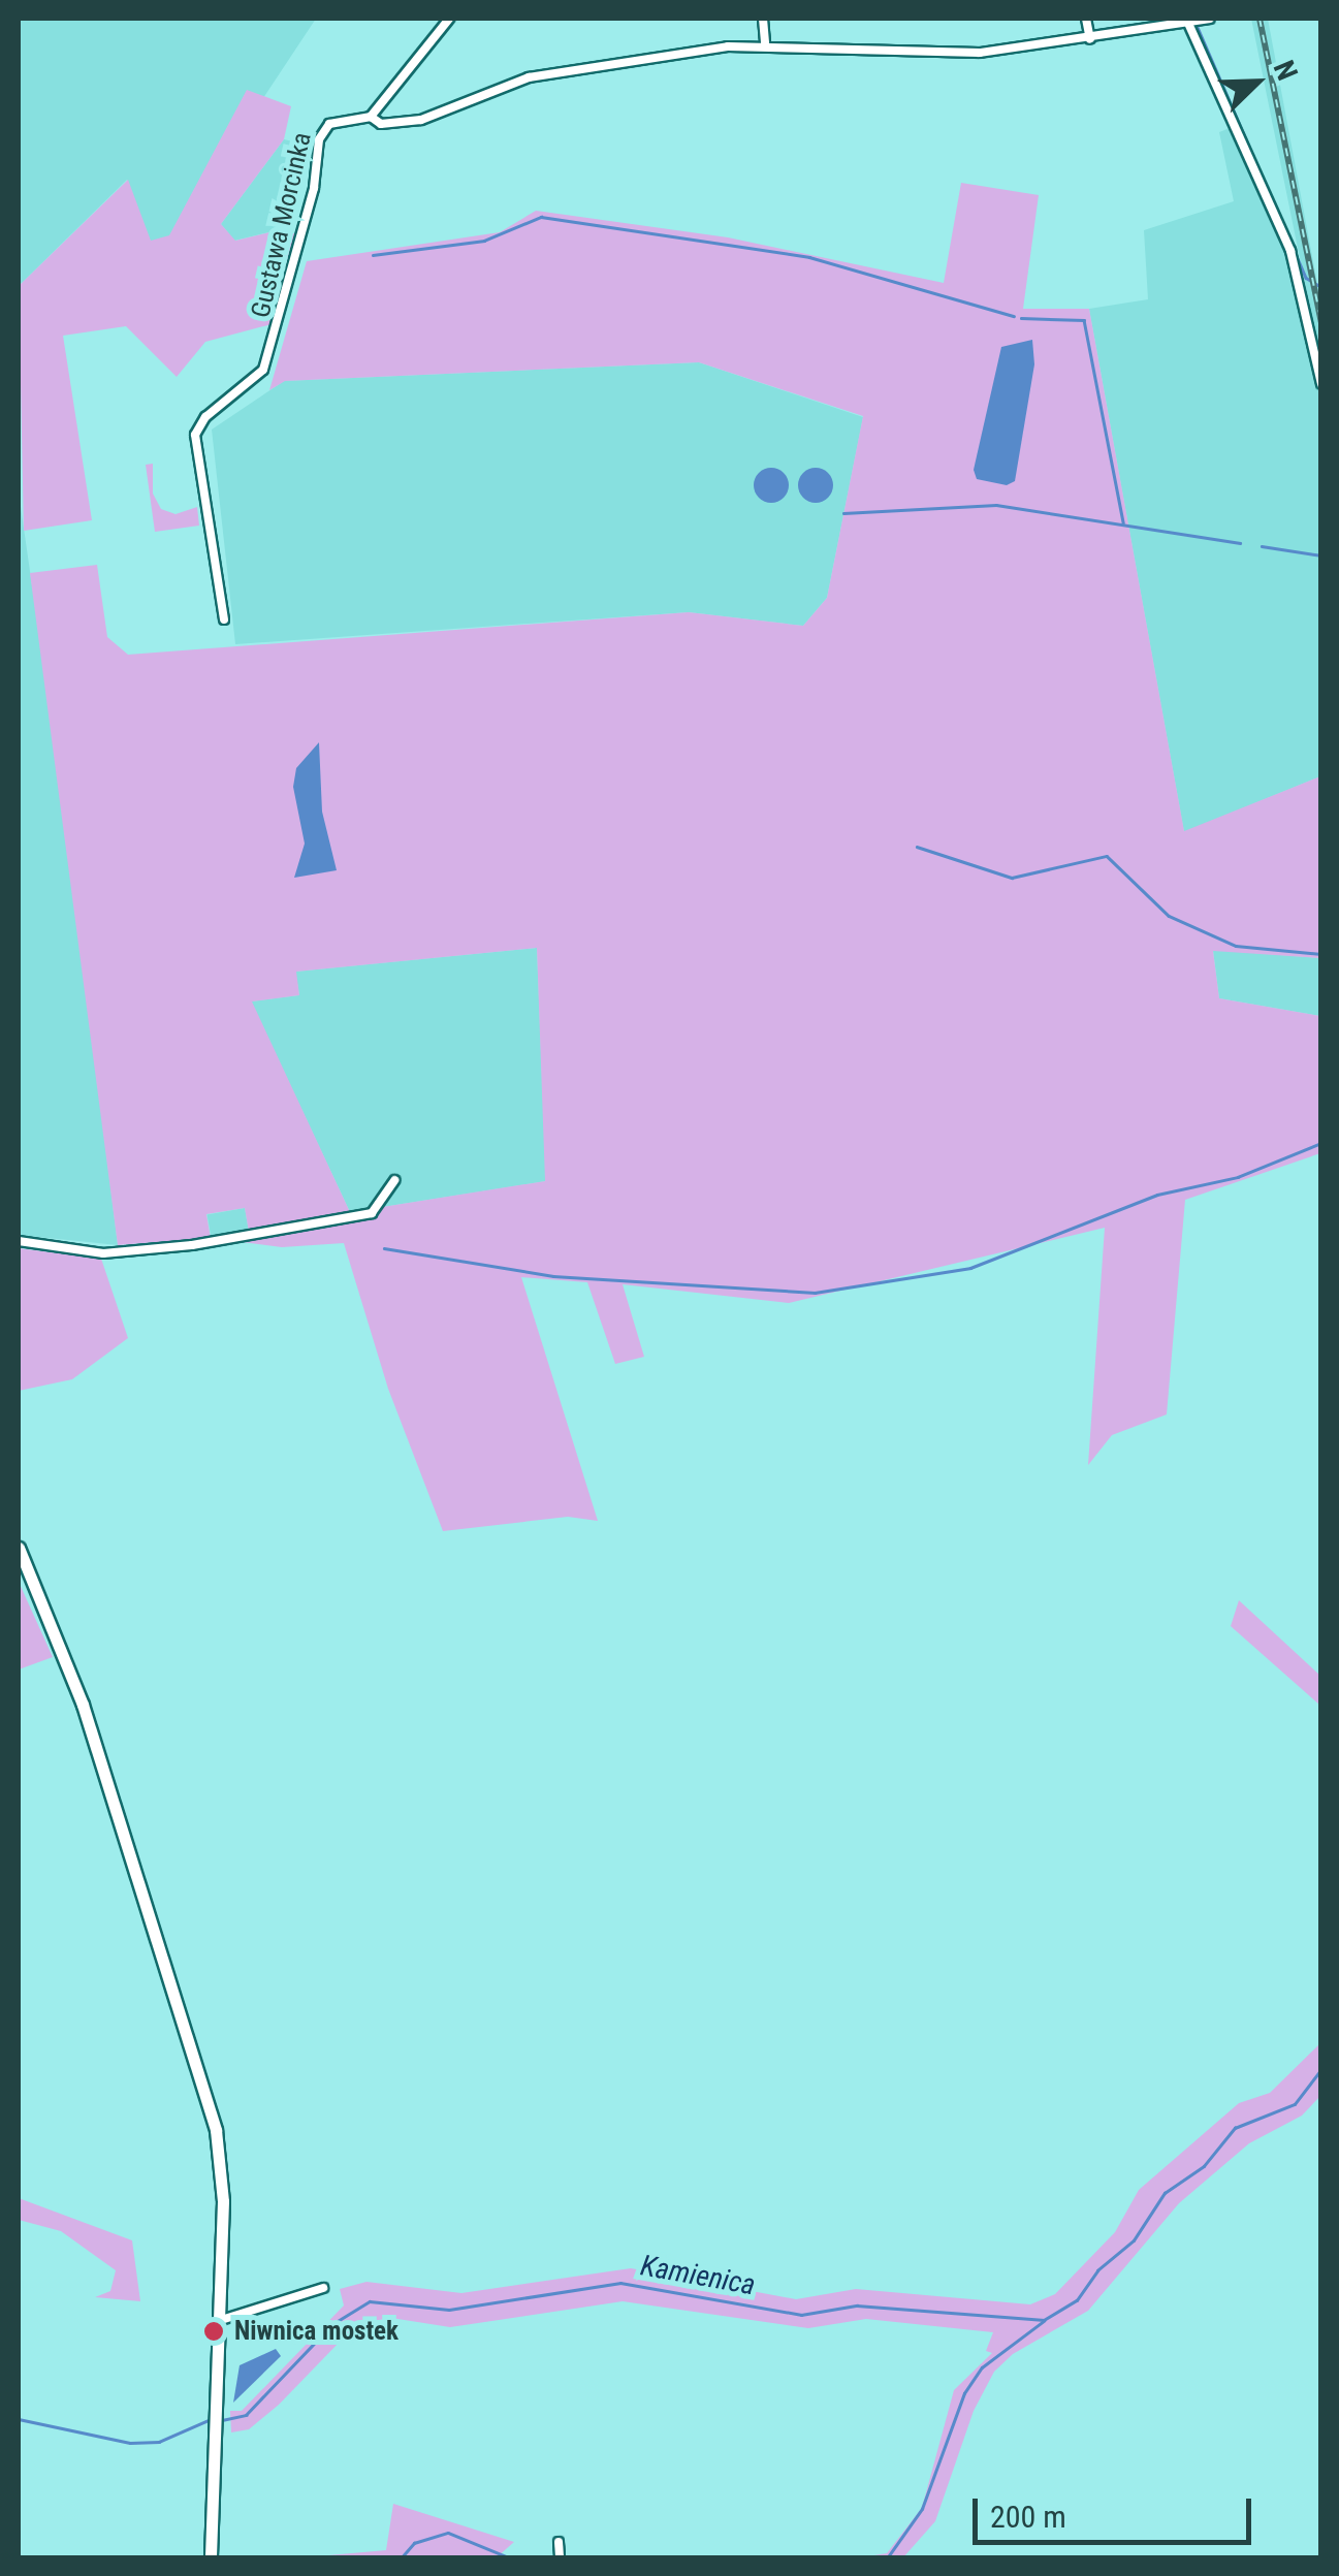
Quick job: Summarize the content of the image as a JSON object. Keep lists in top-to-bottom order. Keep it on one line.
{"streets":{"street":["Gustawa Morcinka"]},"water":["Kamienica"],"places":["Niwnica mostek"],"scale_bar":"200 m","north":"top right"}
